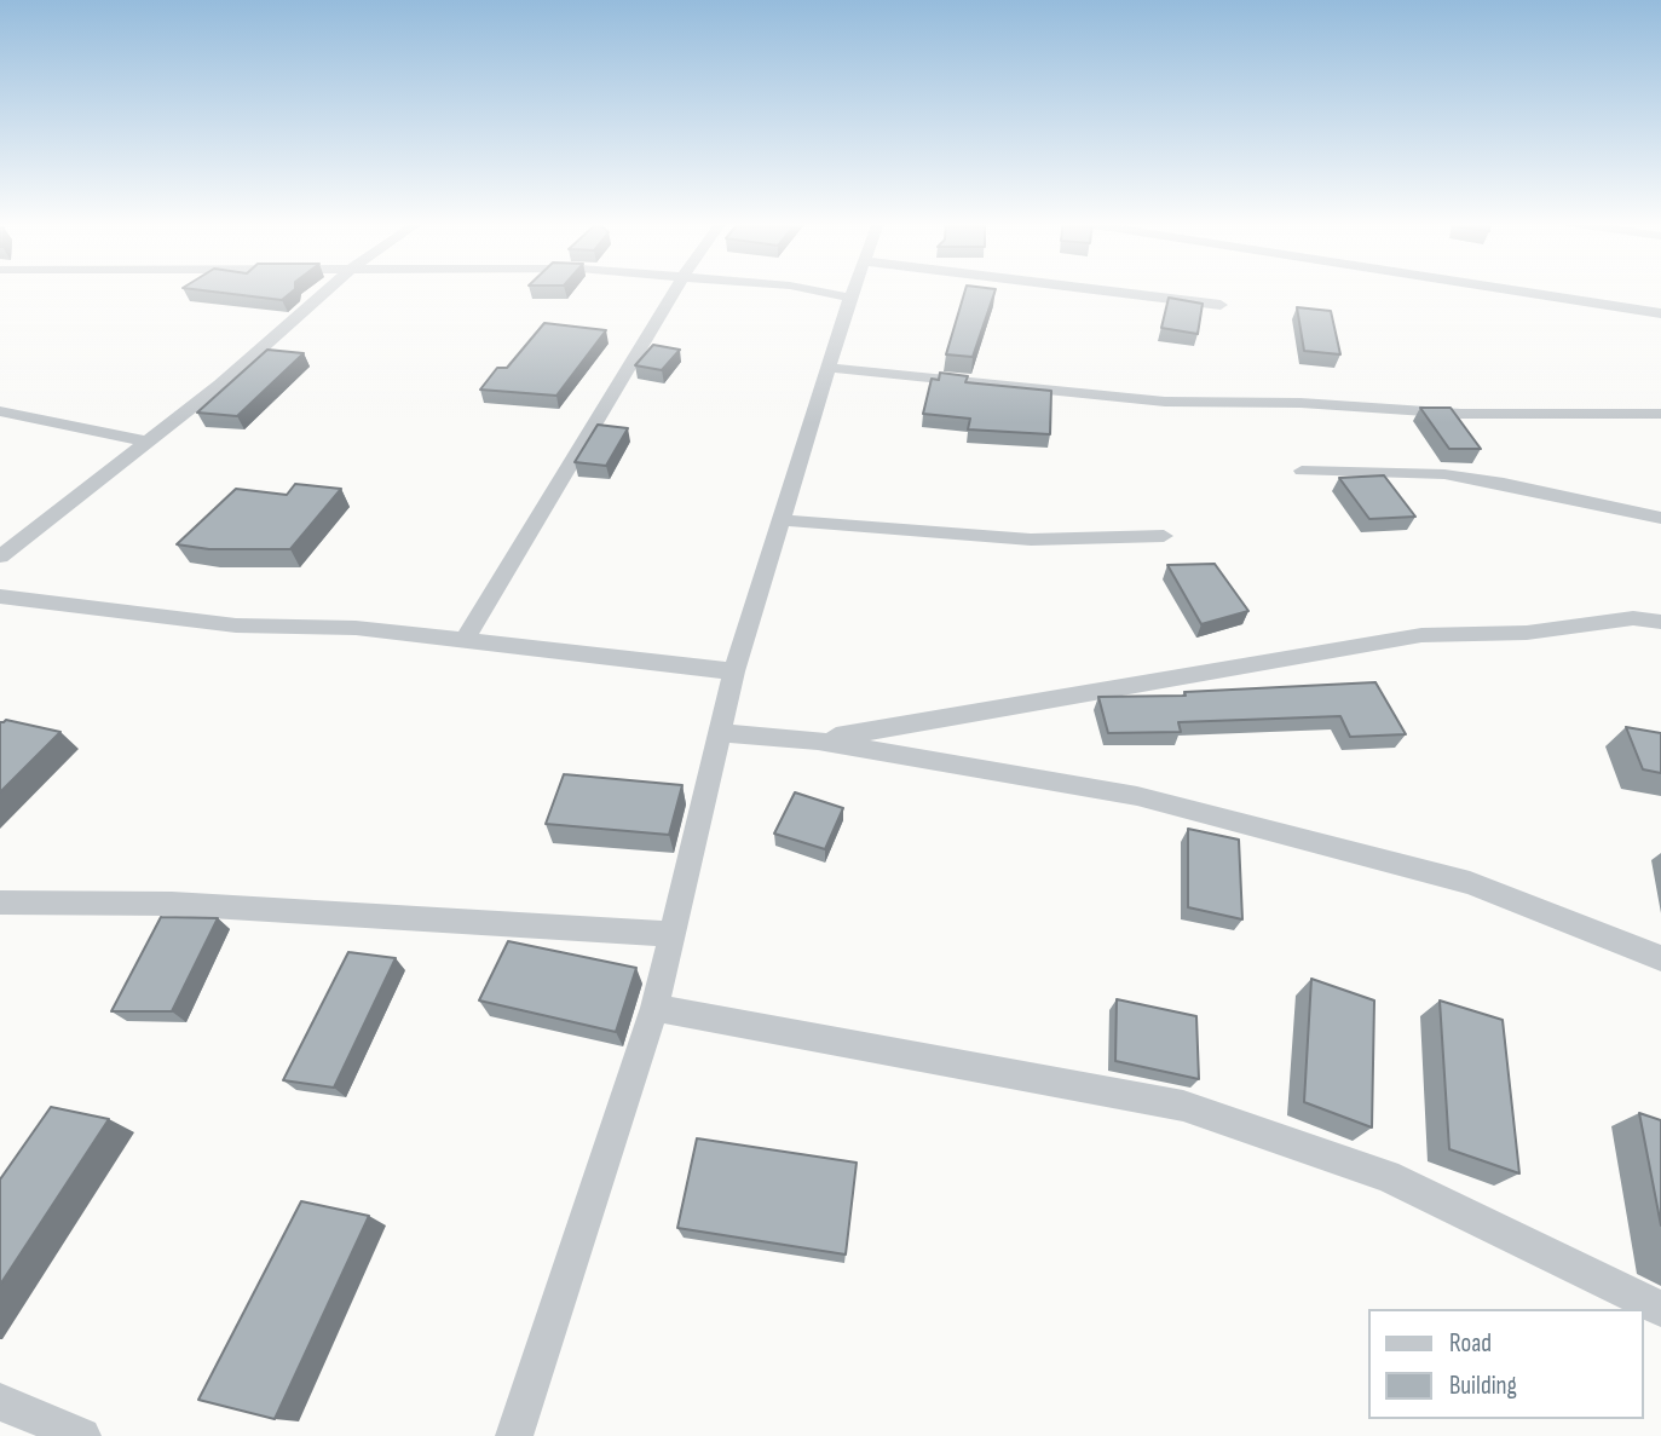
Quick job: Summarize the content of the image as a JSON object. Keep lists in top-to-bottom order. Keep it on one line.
{"legend":["Road","Building"]}
